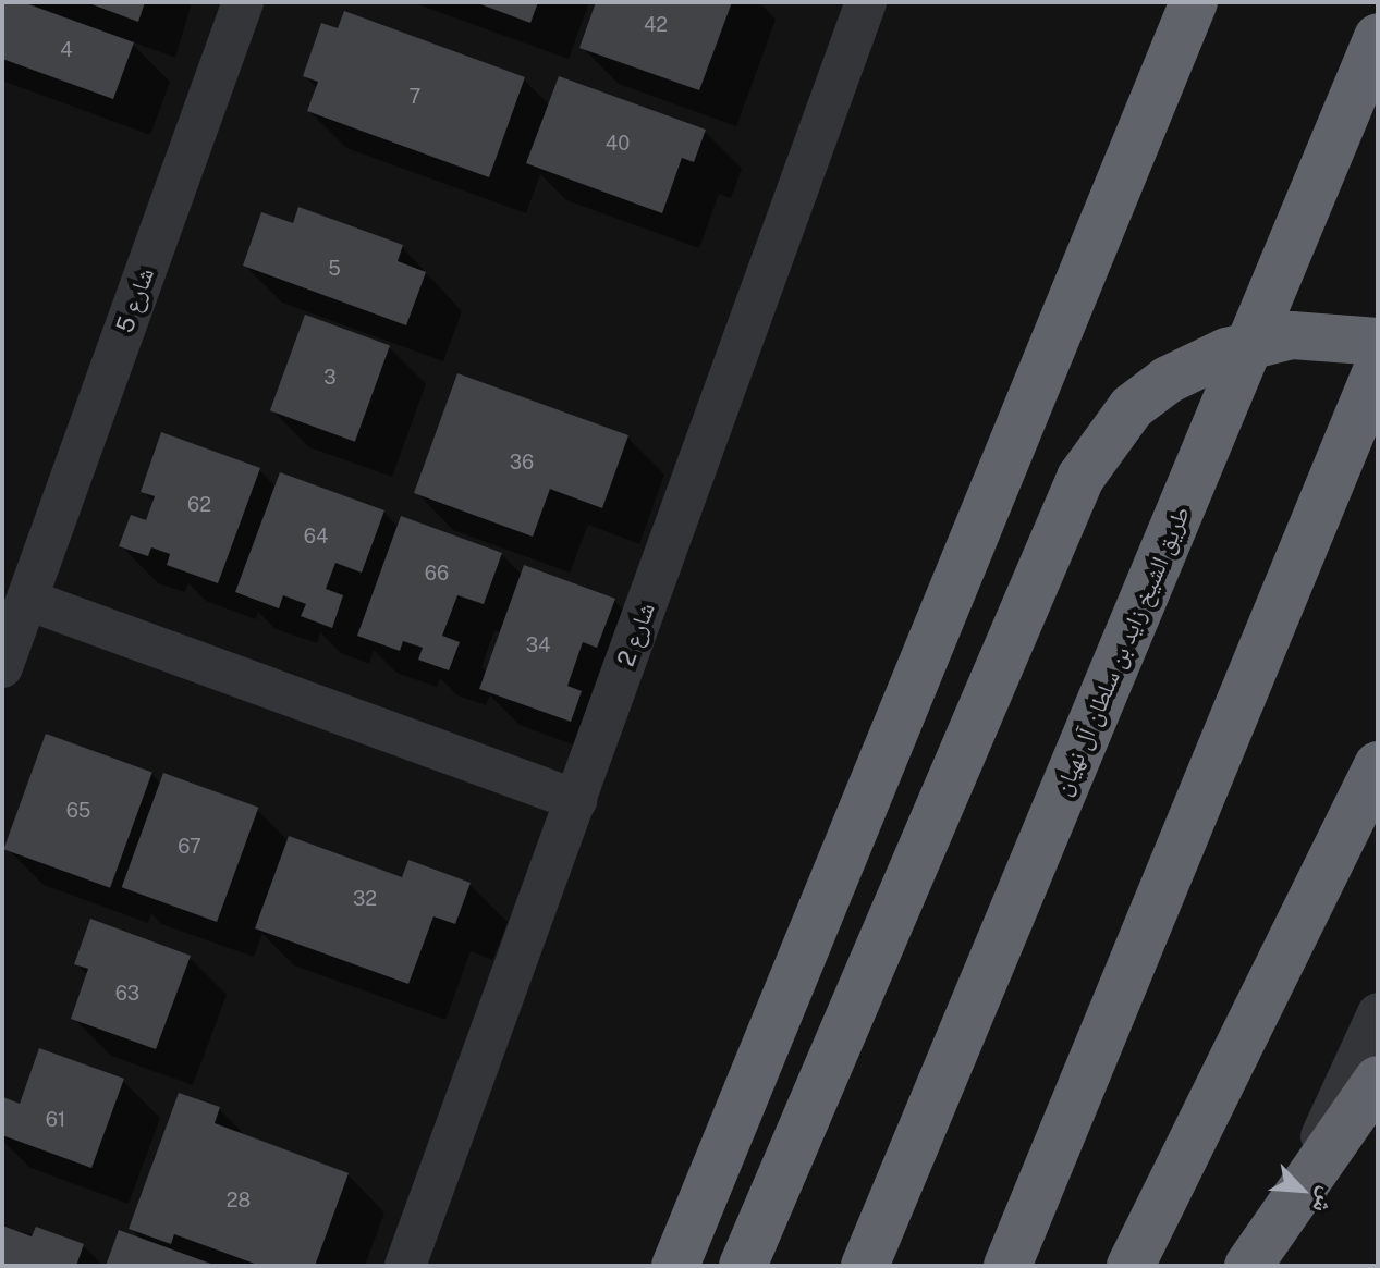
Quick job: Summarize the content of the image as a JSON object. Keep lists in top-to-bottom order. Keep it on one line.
{"streets":{"highway":["طريق الشيخ زايد بن سلطان آل نهيان"],"street":["شارع 5","شارع 2"]},"house_numbers":["42","4","7","40","5","3","36","62","64","66","34","65","67","32","63","61","28"],"north":"bottom right"}
